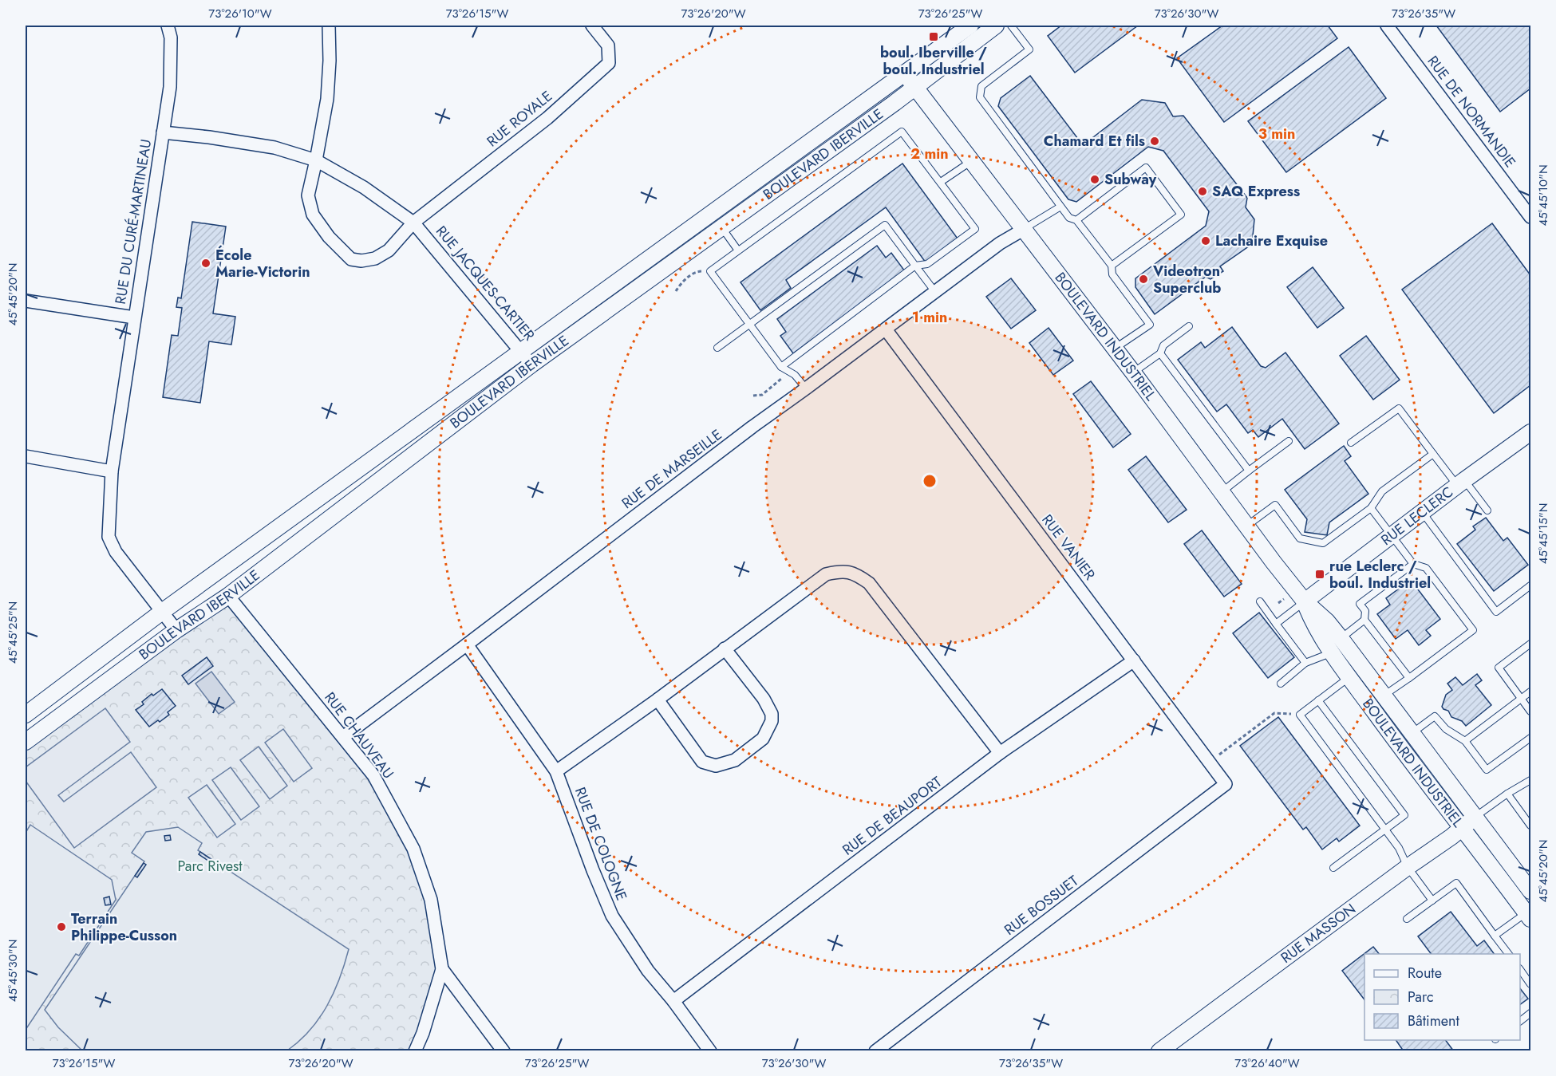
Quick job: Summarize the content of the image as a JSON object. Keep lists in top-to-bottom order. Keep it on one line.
{"streets":{"street":["RUE DE NORMANDIE","RUE ROYALE","BOULEVARD IBERVILLE","RUE DU CURÉ-MARTINEAU","RUE JACQUES-CARTIER","BOULEVARD INDUSTRIEL","RUE DE MARSEILLE","RUE LECLERC","RUE VANIER","RUE CHAUVEAU","RUE DE BEAUPORT","RUE DE COLOGNE","RUE BOSSUET","RUE MASSON"]},"crossings":[["RUE ROYALE","RUE JACQUES-CARTIER"],["BOULEVARD IBERVILLE","RUE DU CURÉ-MARTINEAU"],["BOULEVARD IBERVILLE","RUE JACQUES-CARTIER"],["BOULEVARD IBERVILLE","BOULEVARD INDUSTRIEL"],["BOULEVARD IBERVILLE","RUE CHAUVEAU"],["RUE DU CURÉ-MARTINEAU","RUE JACQUES-CARTIER"],["BOULEVARD INDUSTRIEL","RUE DE MARSEILLE"],["BOULEVARD INDUSTRIEL","RUE LECLERC"],["BOULEVARD INDUSTRIEL","RUE MASSON"],["RUE DE MARSEILLE","RUE VANIER"],["RUE DE MARSEILLE","RUE CHAUVEAU"],["RUE DE MARSEILLE","RUE DE COLOGNE"],["RUE VANIER","RUE DE BEAUPORT"],["RUE VANIER","RUE BOSSUET"],["RUE DE BEAUPORT","RUE DE COLOGNE"]],"parks":["Parc Rivest"],"places":{"transit":["boul. Iberville / boul. Industriel","rue Leclerc / boul. Industriel"],"other":["Chamard Et fils","Subway","SAQ Express","Lachaire Exquise","École Marie-Victorin","Videotron Superclub","Terrain Philippe-Cusson"]},"legend":["Route","Parc","Bâtiment"],"coordinates":["73°26'10\"W","73°26'15\"W","73°26'20\"W","73°26'25\"W","73°26'30\"W","73°26'35\"W","45°45'10\"N","45°45'20\"N","45°45'15\"N","45°45'25\"N","45°45'30\"N","73°26'40\"W"],"rings":["3 min","2 min","1 min"]}
